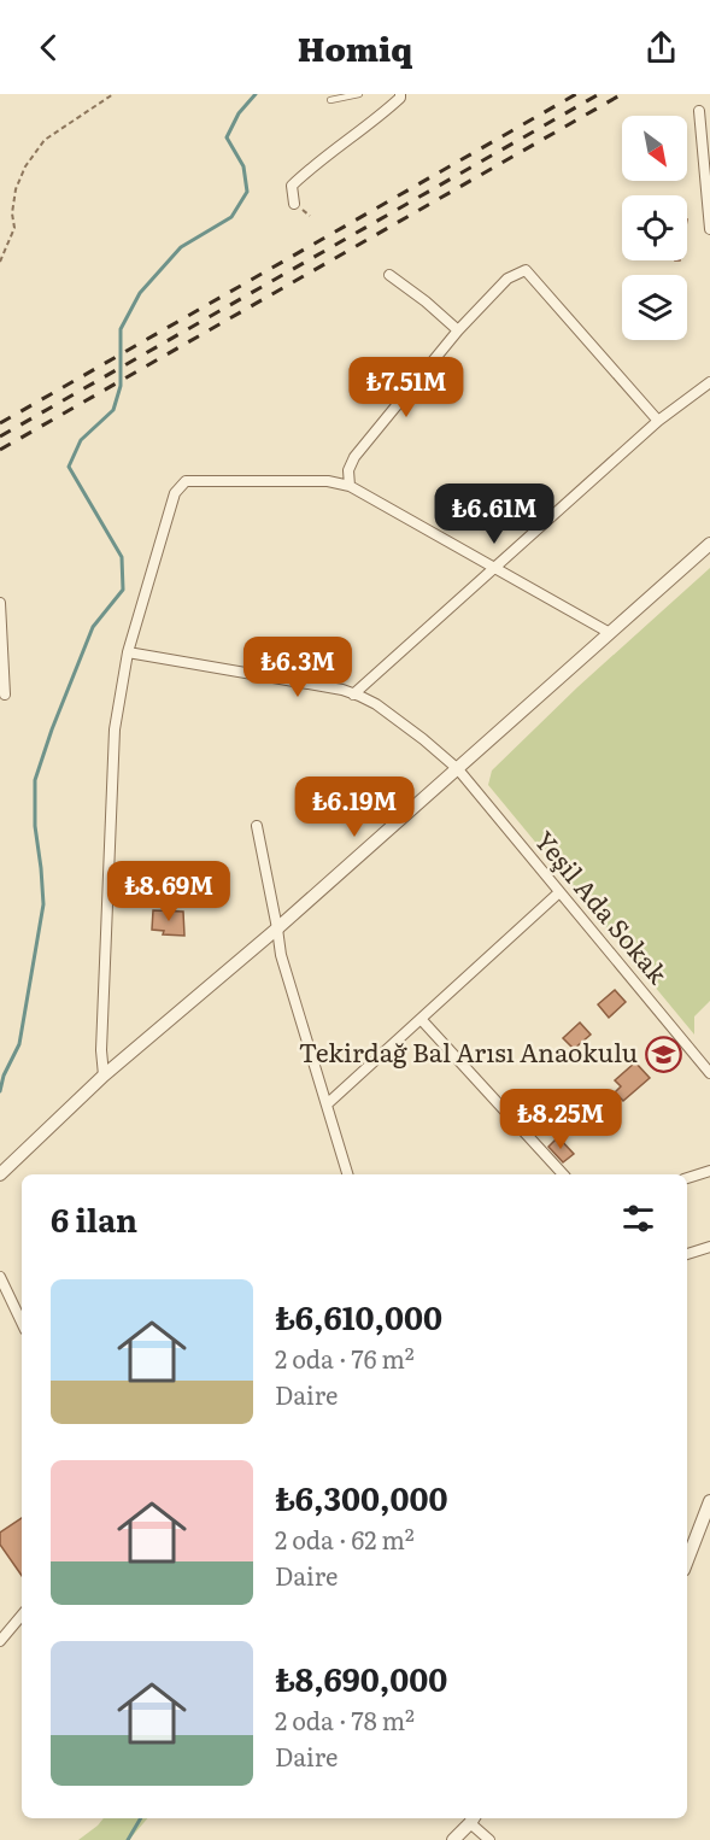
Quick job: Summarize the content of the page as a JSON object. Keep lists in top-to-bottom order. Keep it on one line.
{"streets":{"street":["Yeşil Ada Sokak"]},"places":{"school or university":["Tekirdağ Bal Arısı Anaokulu"]},"north":"bottom right","page":{"header":"Homiq","price":["₺7.51M","₺6.61M","₺6.3M","₺6.19M","₺8.69M","₺8.25M"],"heading":"6 ilan","list":[{"name":"₺6,610,000","note":"2 oda · 76 m² · Daire"},{"name":"₺6,300,000","note":"2 oda · 62 m² · Daire"},{"name":"₺8,690,000","note":"2 oda · 78 m² · Daire"}]}}
